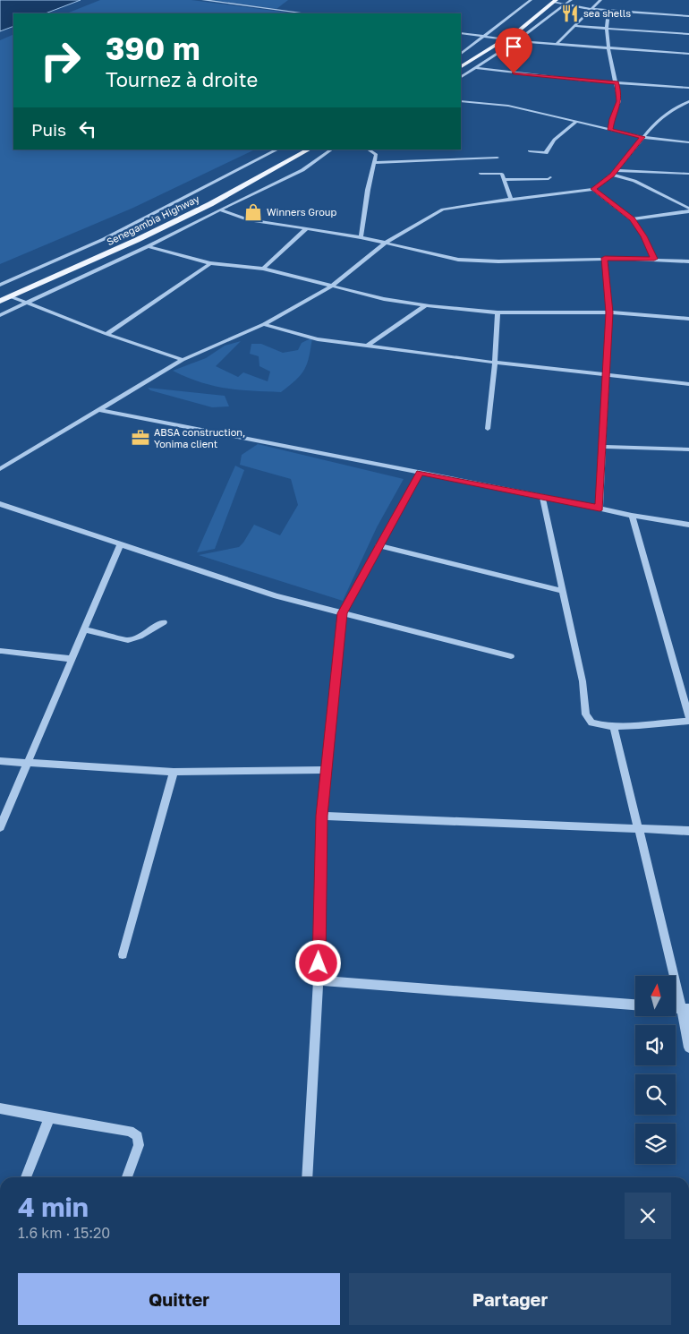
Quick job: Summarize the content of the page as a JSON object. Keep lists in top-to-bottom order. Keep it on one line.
{"streets":{"main road":["Senegambia Highway"]},"places":{"restaurant":["sea shells"],"shop":["Winners Group"],"office":["ABSA construction, Yonima client"]},"north":"top","page":{"turn":["390 m","Tournez à droite"],"then":"Puis","heading":["4 min","1.6 km · 15:20"],"buttons":["Quitter","Partager"]}}
